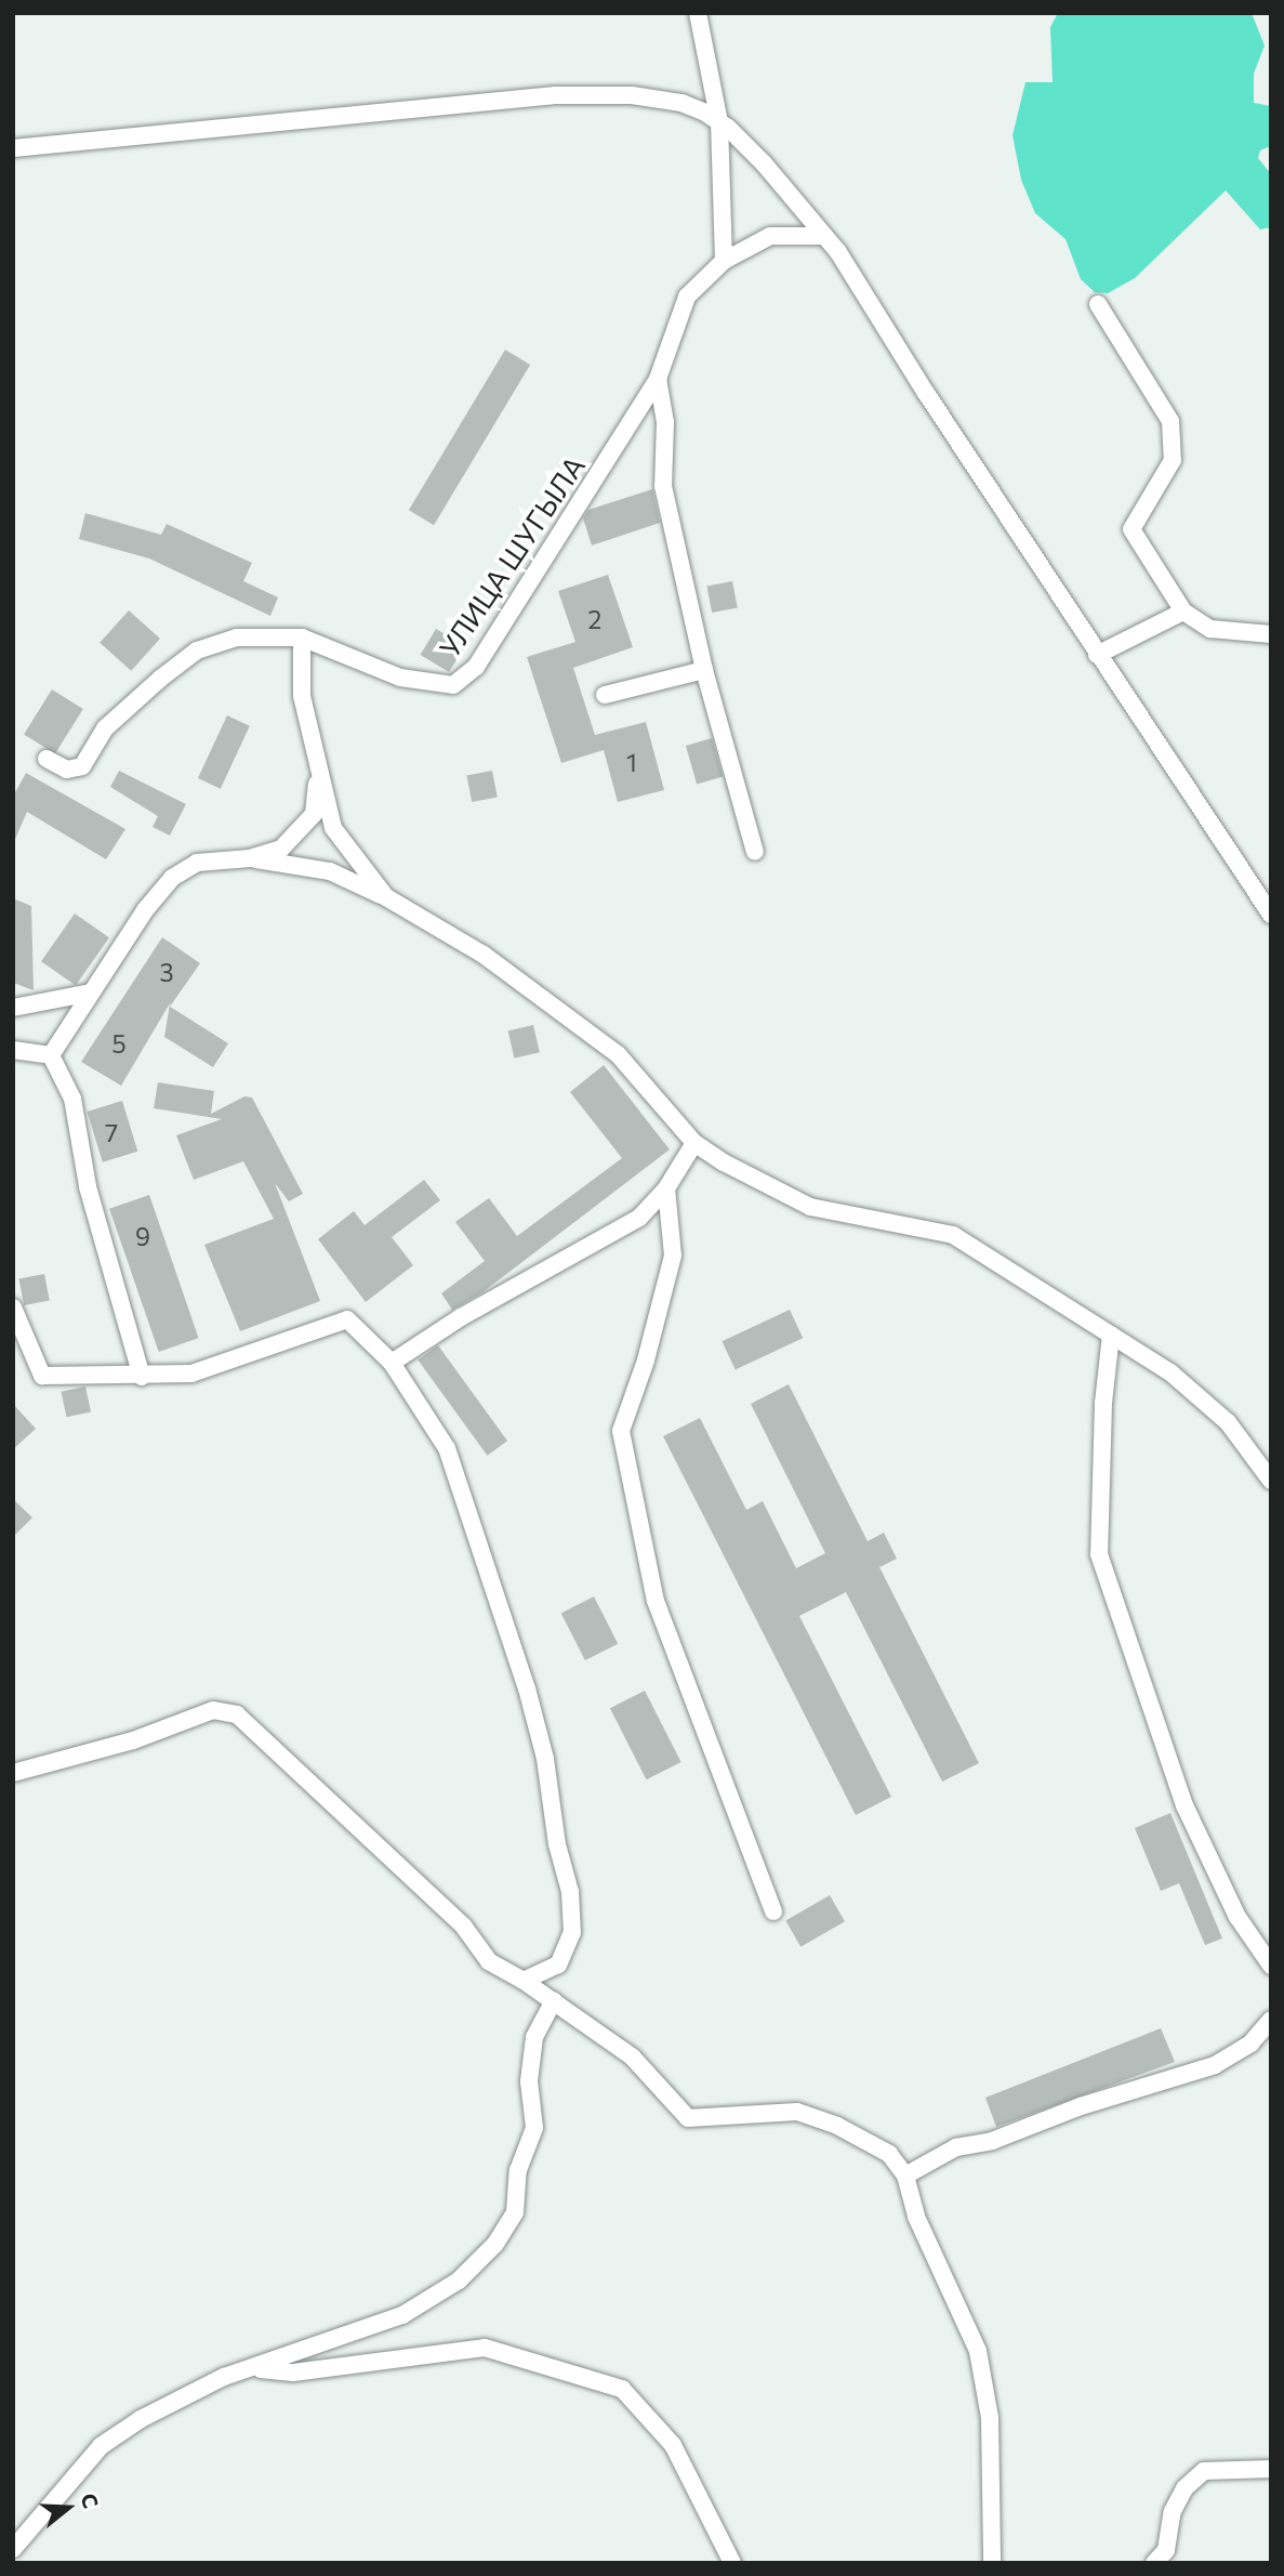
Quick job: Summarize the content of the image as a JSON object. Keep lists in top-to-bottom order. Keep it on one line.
{"streets":{"street":["УЛИЦА ШУГЫЛА"]},"house_numbers":["2","1","3","5","7","9"],"north":"right"}
